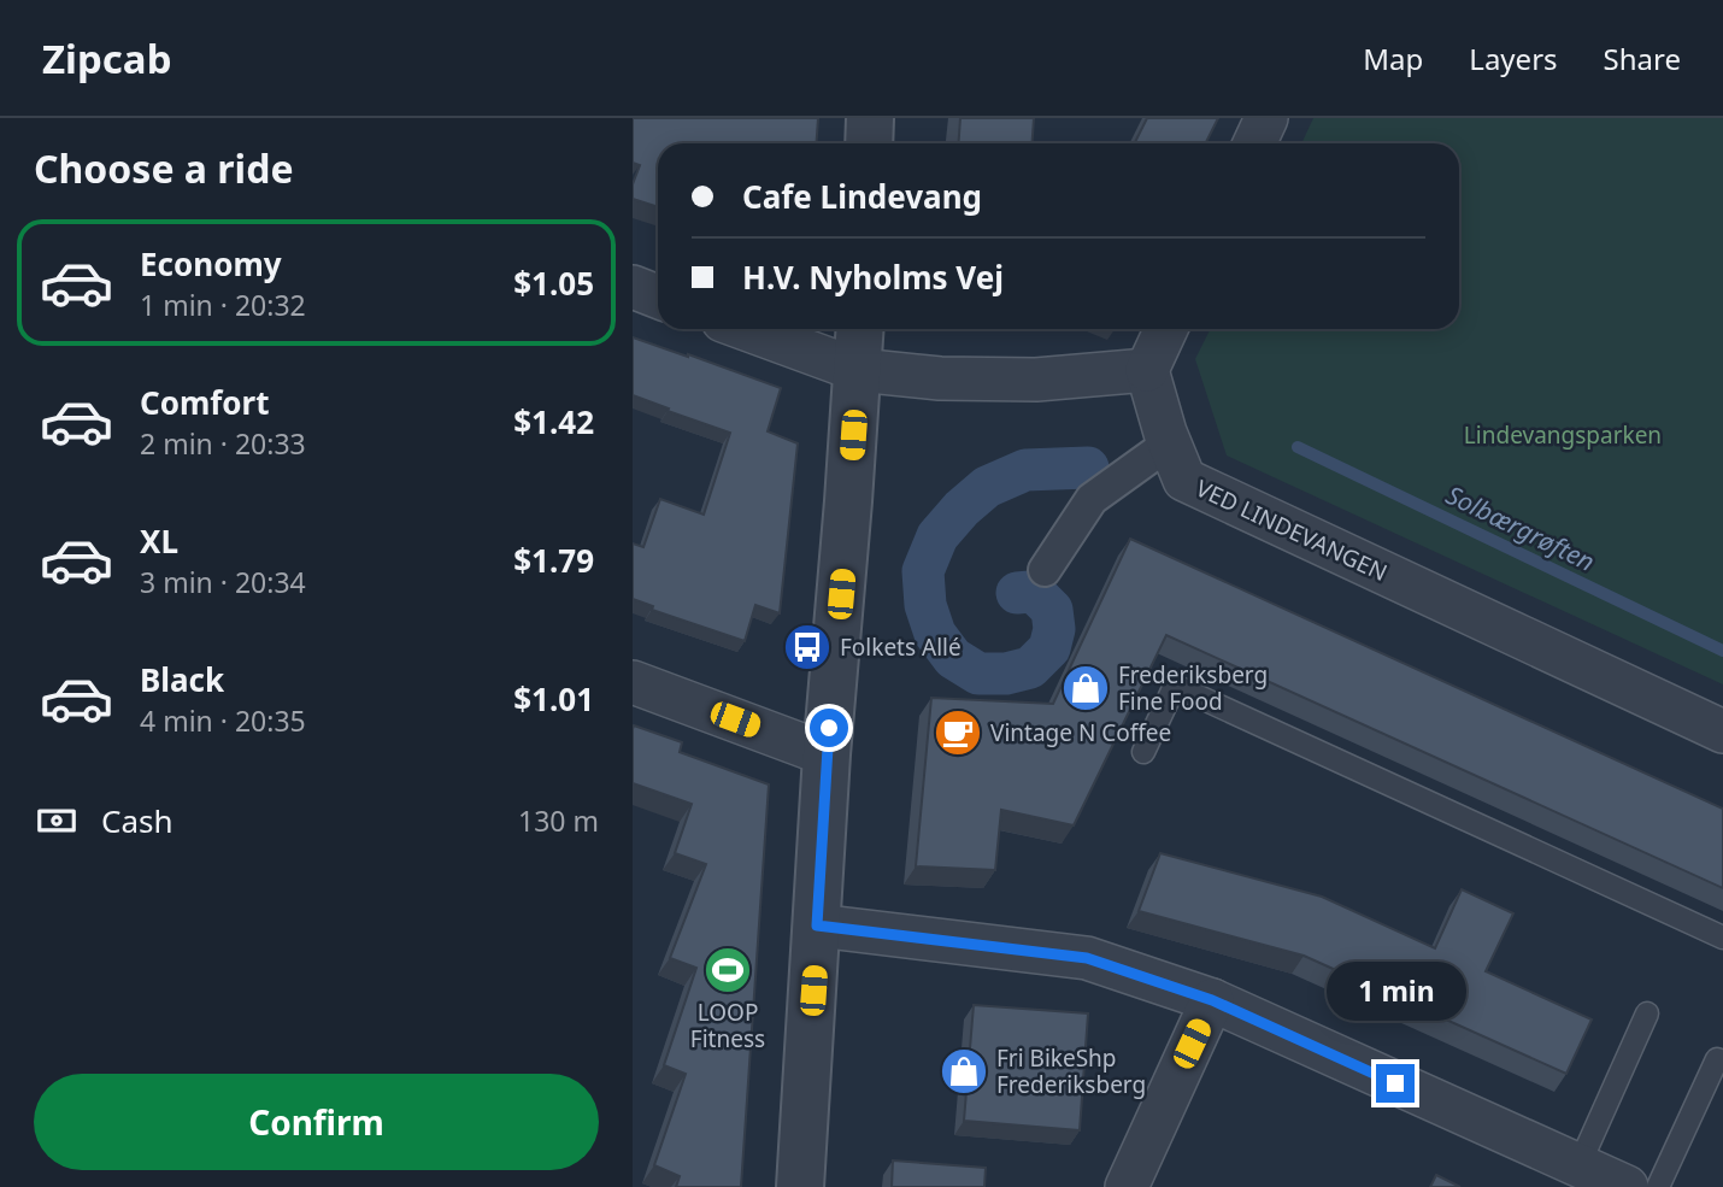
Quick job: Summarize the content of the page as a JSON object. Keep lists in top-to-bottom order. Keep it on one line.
{"streets":{"street":["VED LINDEVANGEN"]},"water":["Solbærgrøften"],"parks":["Lindevangsparken"],"places":{"bus stop":["Folkets Allé"],"shop":["Frederiksberg Fine Food","Fri BikeShp Frederiksberg"],"cafe":["Vintage N Coffee"],"sports":["LOOP Fitness"]},"page":{"header":"Zipcab","nav":["Map","Layers","Share"],"heading":"Choose a ride","banner":["Cafe Lindevang","H.V. Nyholms Vej"],"list":[{"name":"Economy","note":"1 min · 20:32","value":"$1.05"},{"name":"Comfort","note":"2 min · 20:33","value":"$1.42"},{"name":"XL","note":"3 min · 20:34","value":"$1.79"},{"name":"Black","note":"4 min · 20:35","value":"$1.01"}],"pay":["Cash","130 m"],"bubble":"1 min","buttons":"Confirm"}}
